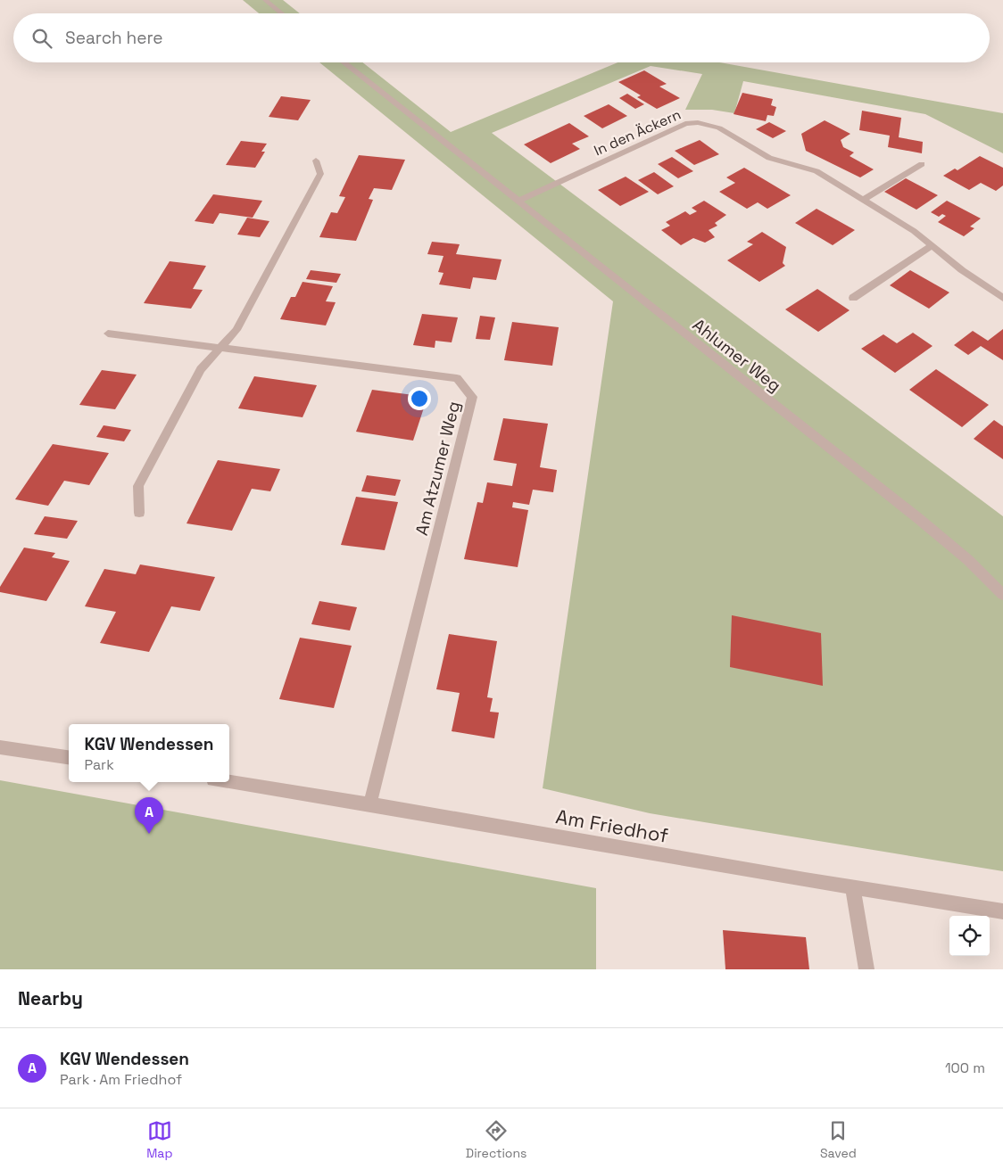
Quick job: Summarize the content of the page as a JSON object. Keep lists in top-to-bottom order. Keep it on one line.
{"streets":{"street":["In den Äckern","Ahlumer Weg","Am Atzumer Weg","Am Friedhof"]},"crossings":[["In den Äckern","Ahlumer Weg"],["Am Atzumer Weg","Am Friedhof"]],"page":{"search":"Search here","popup":["KGV Wendessen","Park"],"pins":"A","heading":"Nearby","list":[{"mark":"A","name":"KGV Wendessen","note":"Park · Am Friedhof","value":"100 m"}],"nav":["Map","Directions","Saved"]}}
